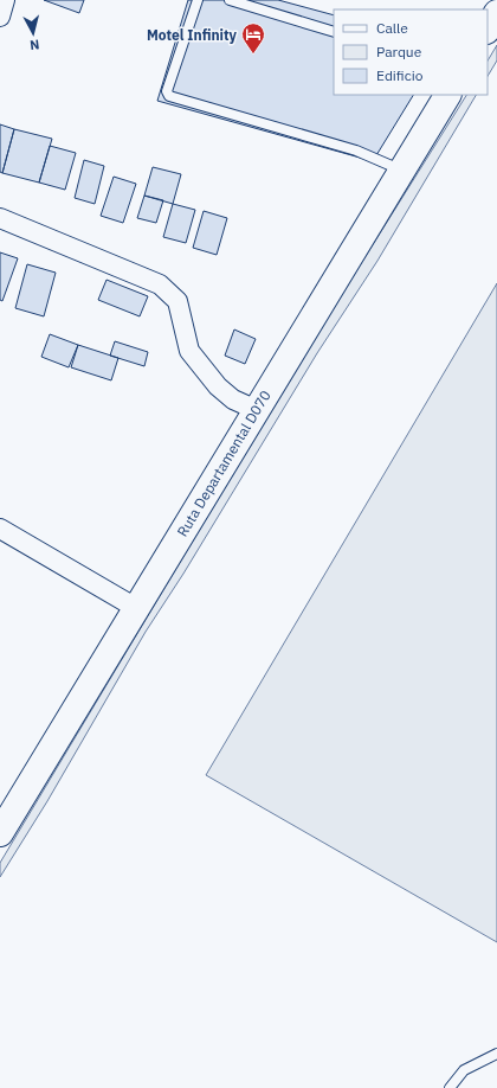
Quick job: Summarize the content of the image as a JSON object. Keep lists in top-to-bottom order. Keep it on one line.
{"streets":{"main road":["Ruta Departamental D070"]},"places":{"hotel":["Motel Infinity"]},"legend":["Calle","Parque","Edificio"],"north":"bottom"}
